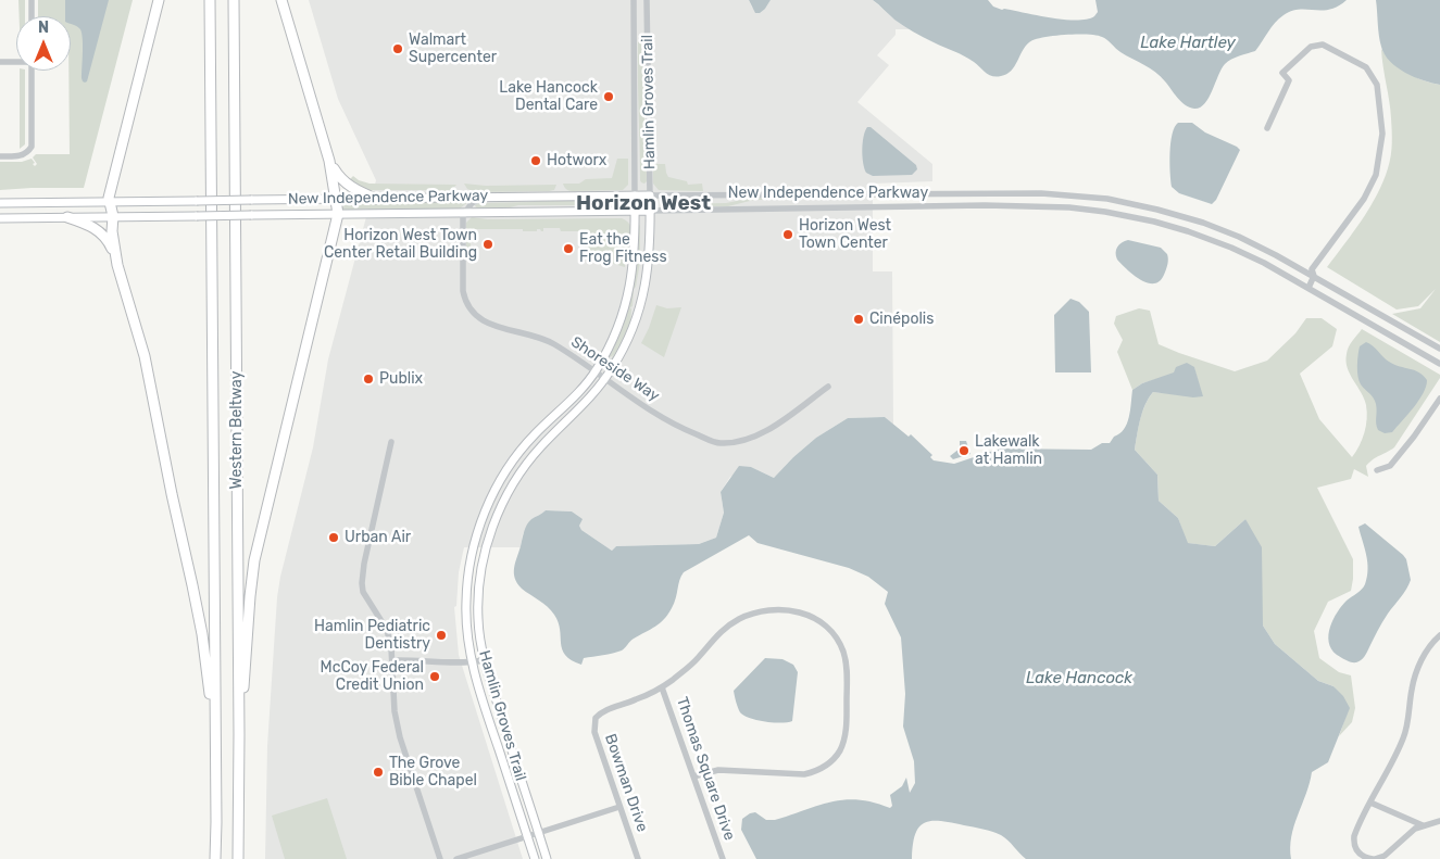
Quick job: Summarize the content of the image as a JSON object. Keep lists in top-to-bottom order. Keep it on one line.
{"streets":{"highway":["Western Beltway"],"main road":["Hamlin Groves Trail","New Independence Parkway"],"street":["Shoreside Way","Thomas Square Drive","Bowman Drive"]},"crossings":[["Hamlin Groves Trail","New Independence Parkway"],["Hamlin Groves Trail","Shoreside Way"],["New Independence Parkway","Shoreside Way"],["Thomas Square Drive","Bowman Drive"]],"districts":["Horizon West"],"water":["Lake Hartley","Lake Hancock"],"places":["Walmart Supercenter","Lake Hancock Dental Care","Hotworx","Horizon West Town Center","Horizon West Town Center Retail Building","Eat the Frog Fitness","Cinépolis","Publix","Lakewalk at Hamlin","Urban Air","Hamlin Pediatric Dentistry","McCoy Federal Credit Union","The Grove Bible Chapel"],"north":"top"}
